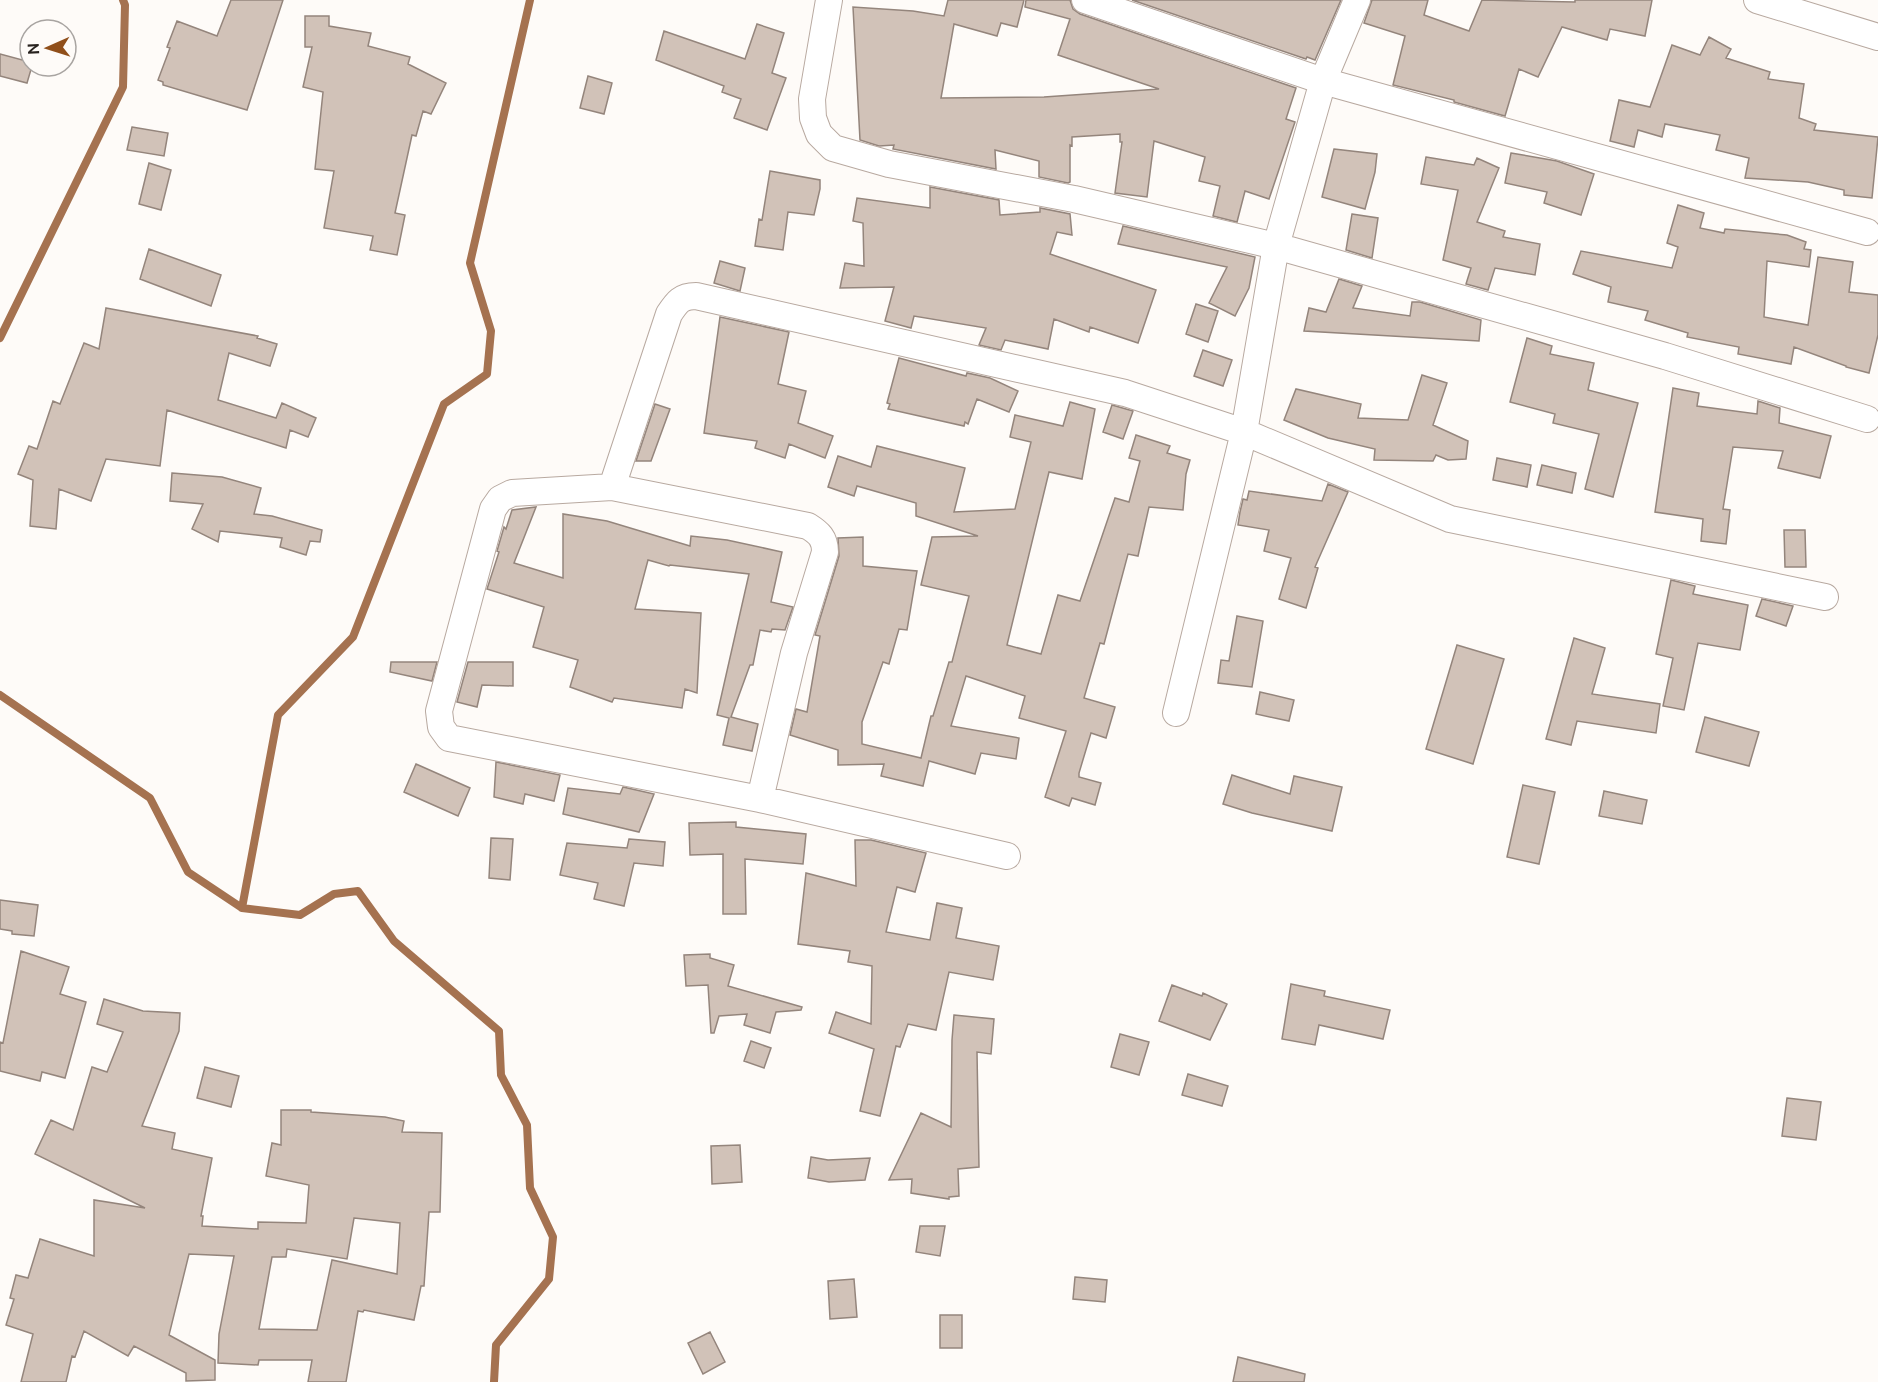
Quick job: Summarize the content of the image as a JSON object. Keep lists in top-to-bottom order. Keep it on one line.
{"north":"left"}
